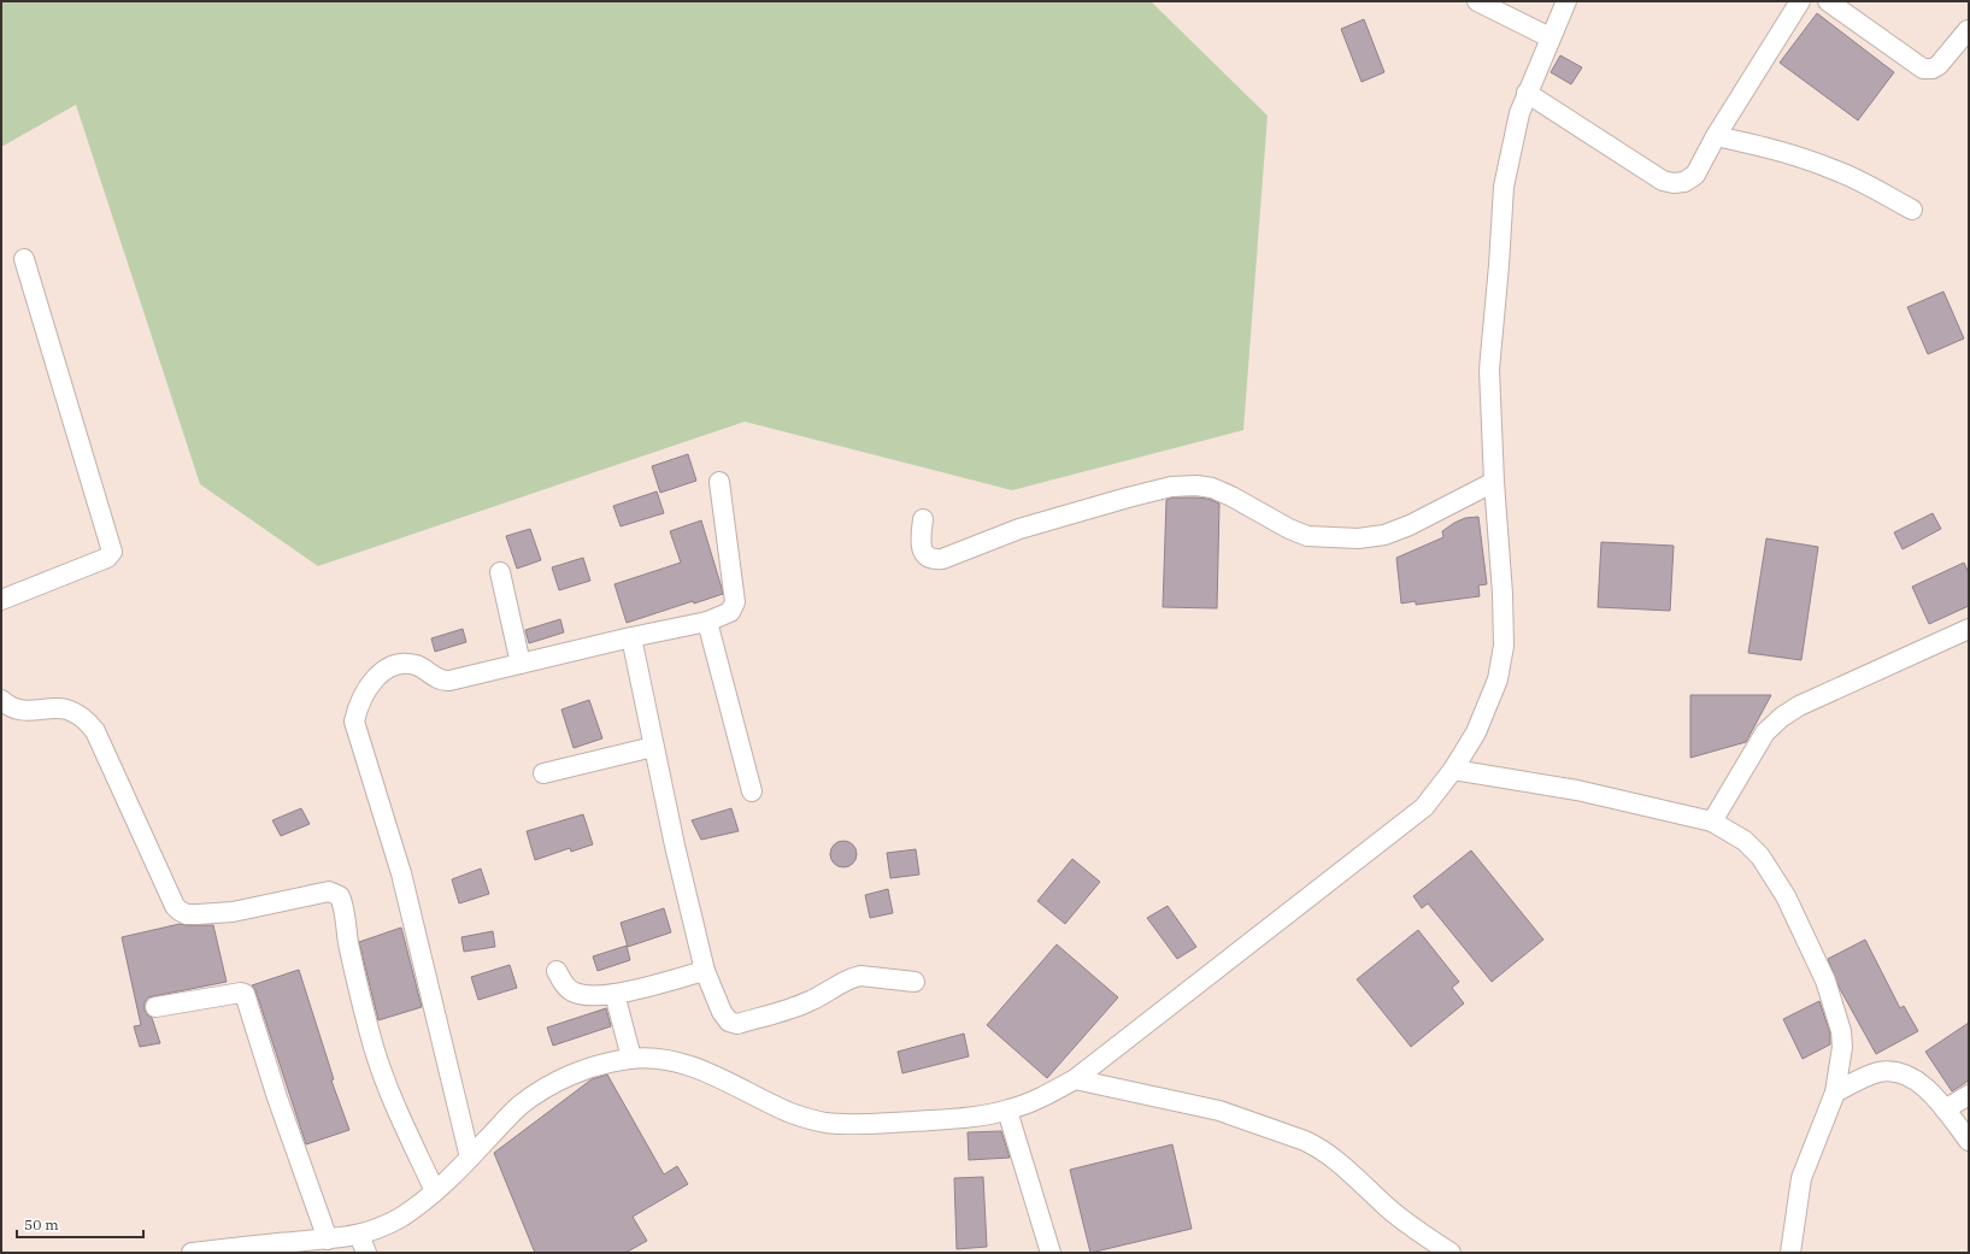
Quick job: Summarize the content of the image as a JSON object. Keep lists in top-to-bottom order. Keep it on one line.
{"scale_bar":"50 m"}
